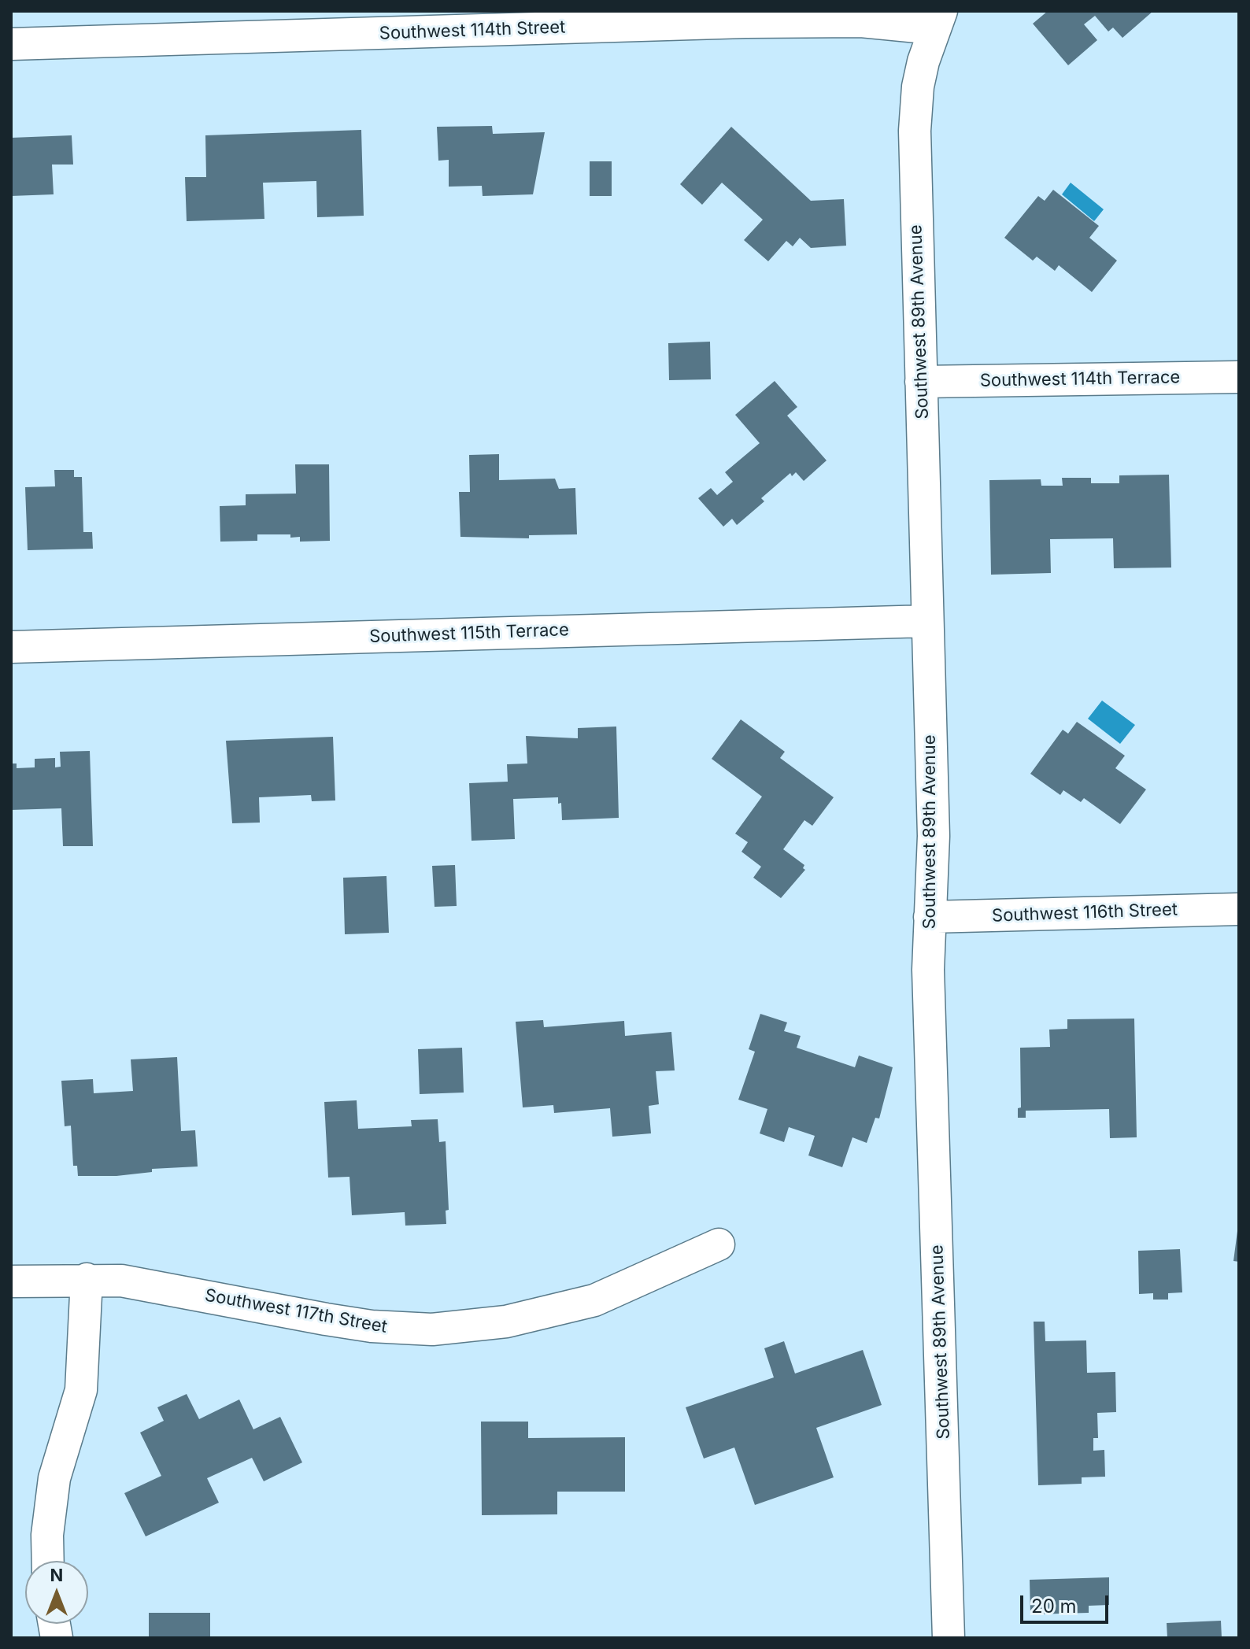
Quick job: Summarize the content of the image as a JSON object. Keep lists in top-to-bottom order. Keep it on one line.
{"streets":{"street":["Southwest 114th Street","Southwest 89th Avenue","Southwest 114th Terrace","Southwest 115th Terrace","Southwest 116th Street","Southwest 117th Street"]},"crossings":[["Southwest 114th Street","Southwest 89th Avenue"],["Southwest 89th Avenue","Southwest 114th Terrace"],["Southwest 89th Avenue","Southwest 115th Terrace"],["Southwest 89th Avenue","Southwest 116th Street"]],"scale_bar":"20 m","north":"top"}
